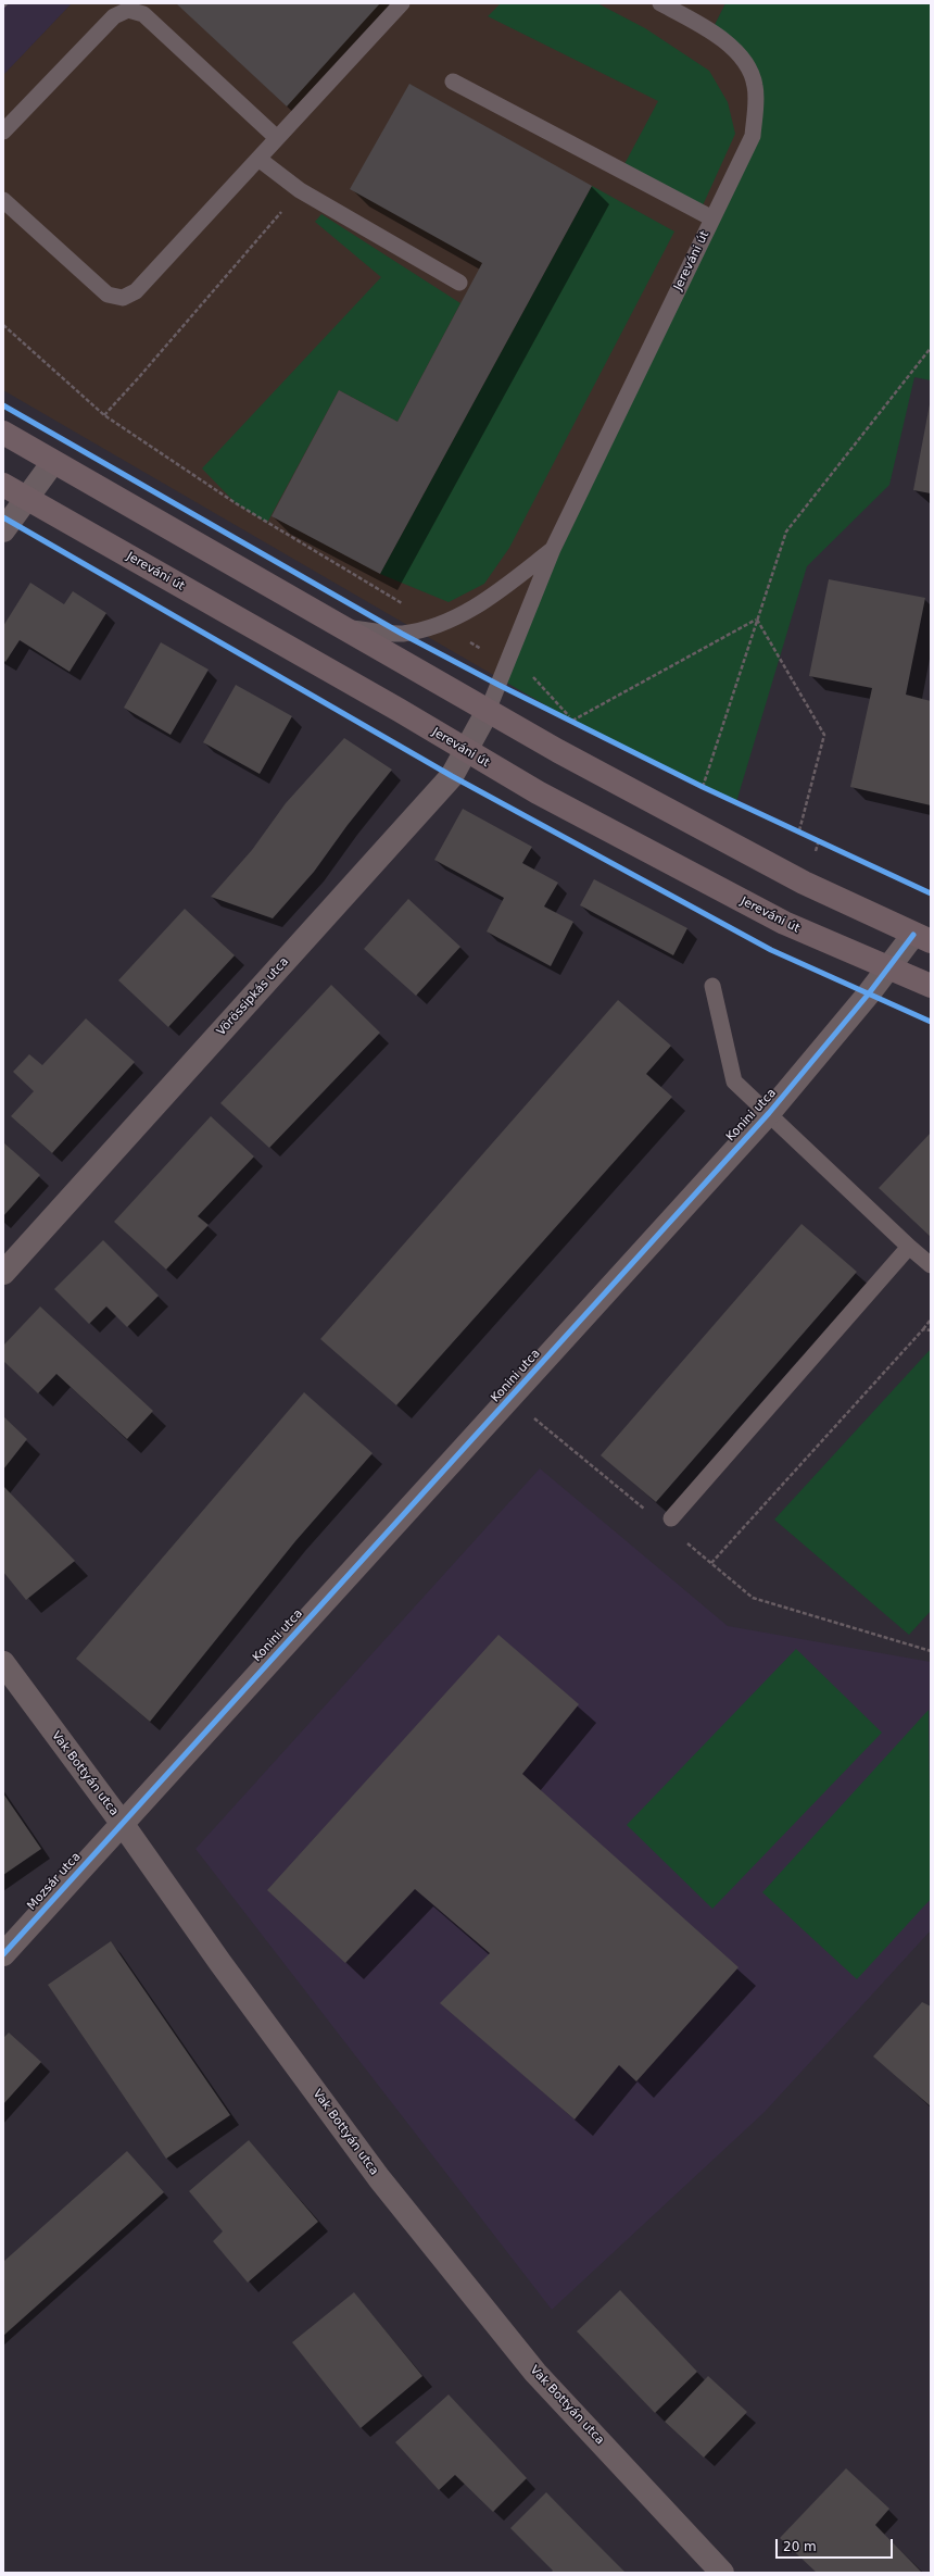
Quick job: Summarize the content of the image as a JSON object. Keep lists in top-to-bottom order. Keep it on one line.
{"streets":{"street":["Jereváni út","Vörössipkás utca","Konini utca","Vak Bottyán utca","Mozsár utca"]},"crossings":[["Jereváni út","Vörössipkás utca"],["Jereváni út","Konini utca"],["Konini utca","Vak Bottyán utca"],["Konini utca","Mozsár utca"],["Vak Bottyán utca","Mozsár utca"]],"scale_bar":"20 m"}
